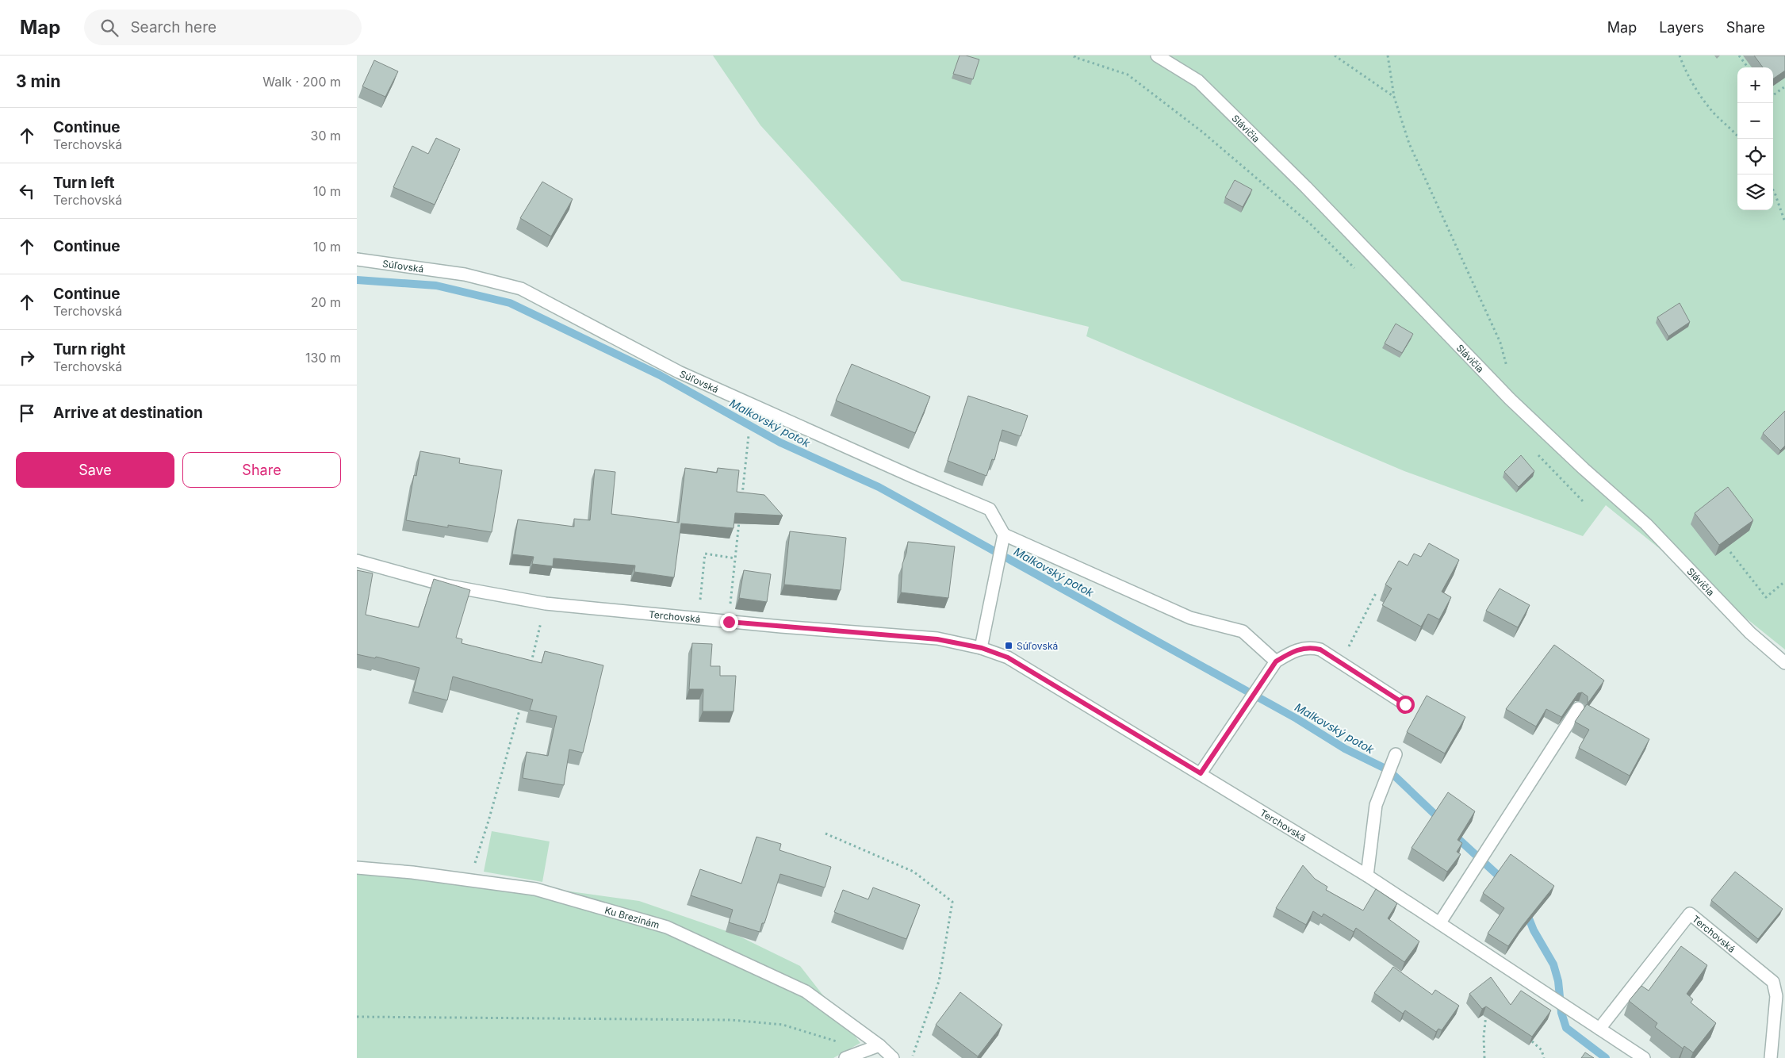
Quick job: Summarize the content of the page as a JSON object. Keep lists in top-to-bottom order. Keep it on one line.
{"streets":{"street":["Slávičia","Súľovská","Terchovská","Ku Brezinám"]},"water":["Malkovský potok"],"places":{"transit":["Súľovská"]},"page":{"header":"Map","search":"Search here","nav":["Map","Layers","Share"],"heading":["3 min","Walk · 200 m"],"map_buttons":["+","−"],"list":[["Continue","Terchovská","30 m"],["Turn left","Terchovská","10 m"],["Continue","10 m"],["Continue","Terchovská","20 m"],["Turn right","Terchovská","130 m"],"Arrive at destination"],"buttons":["Save","Share"]}}
